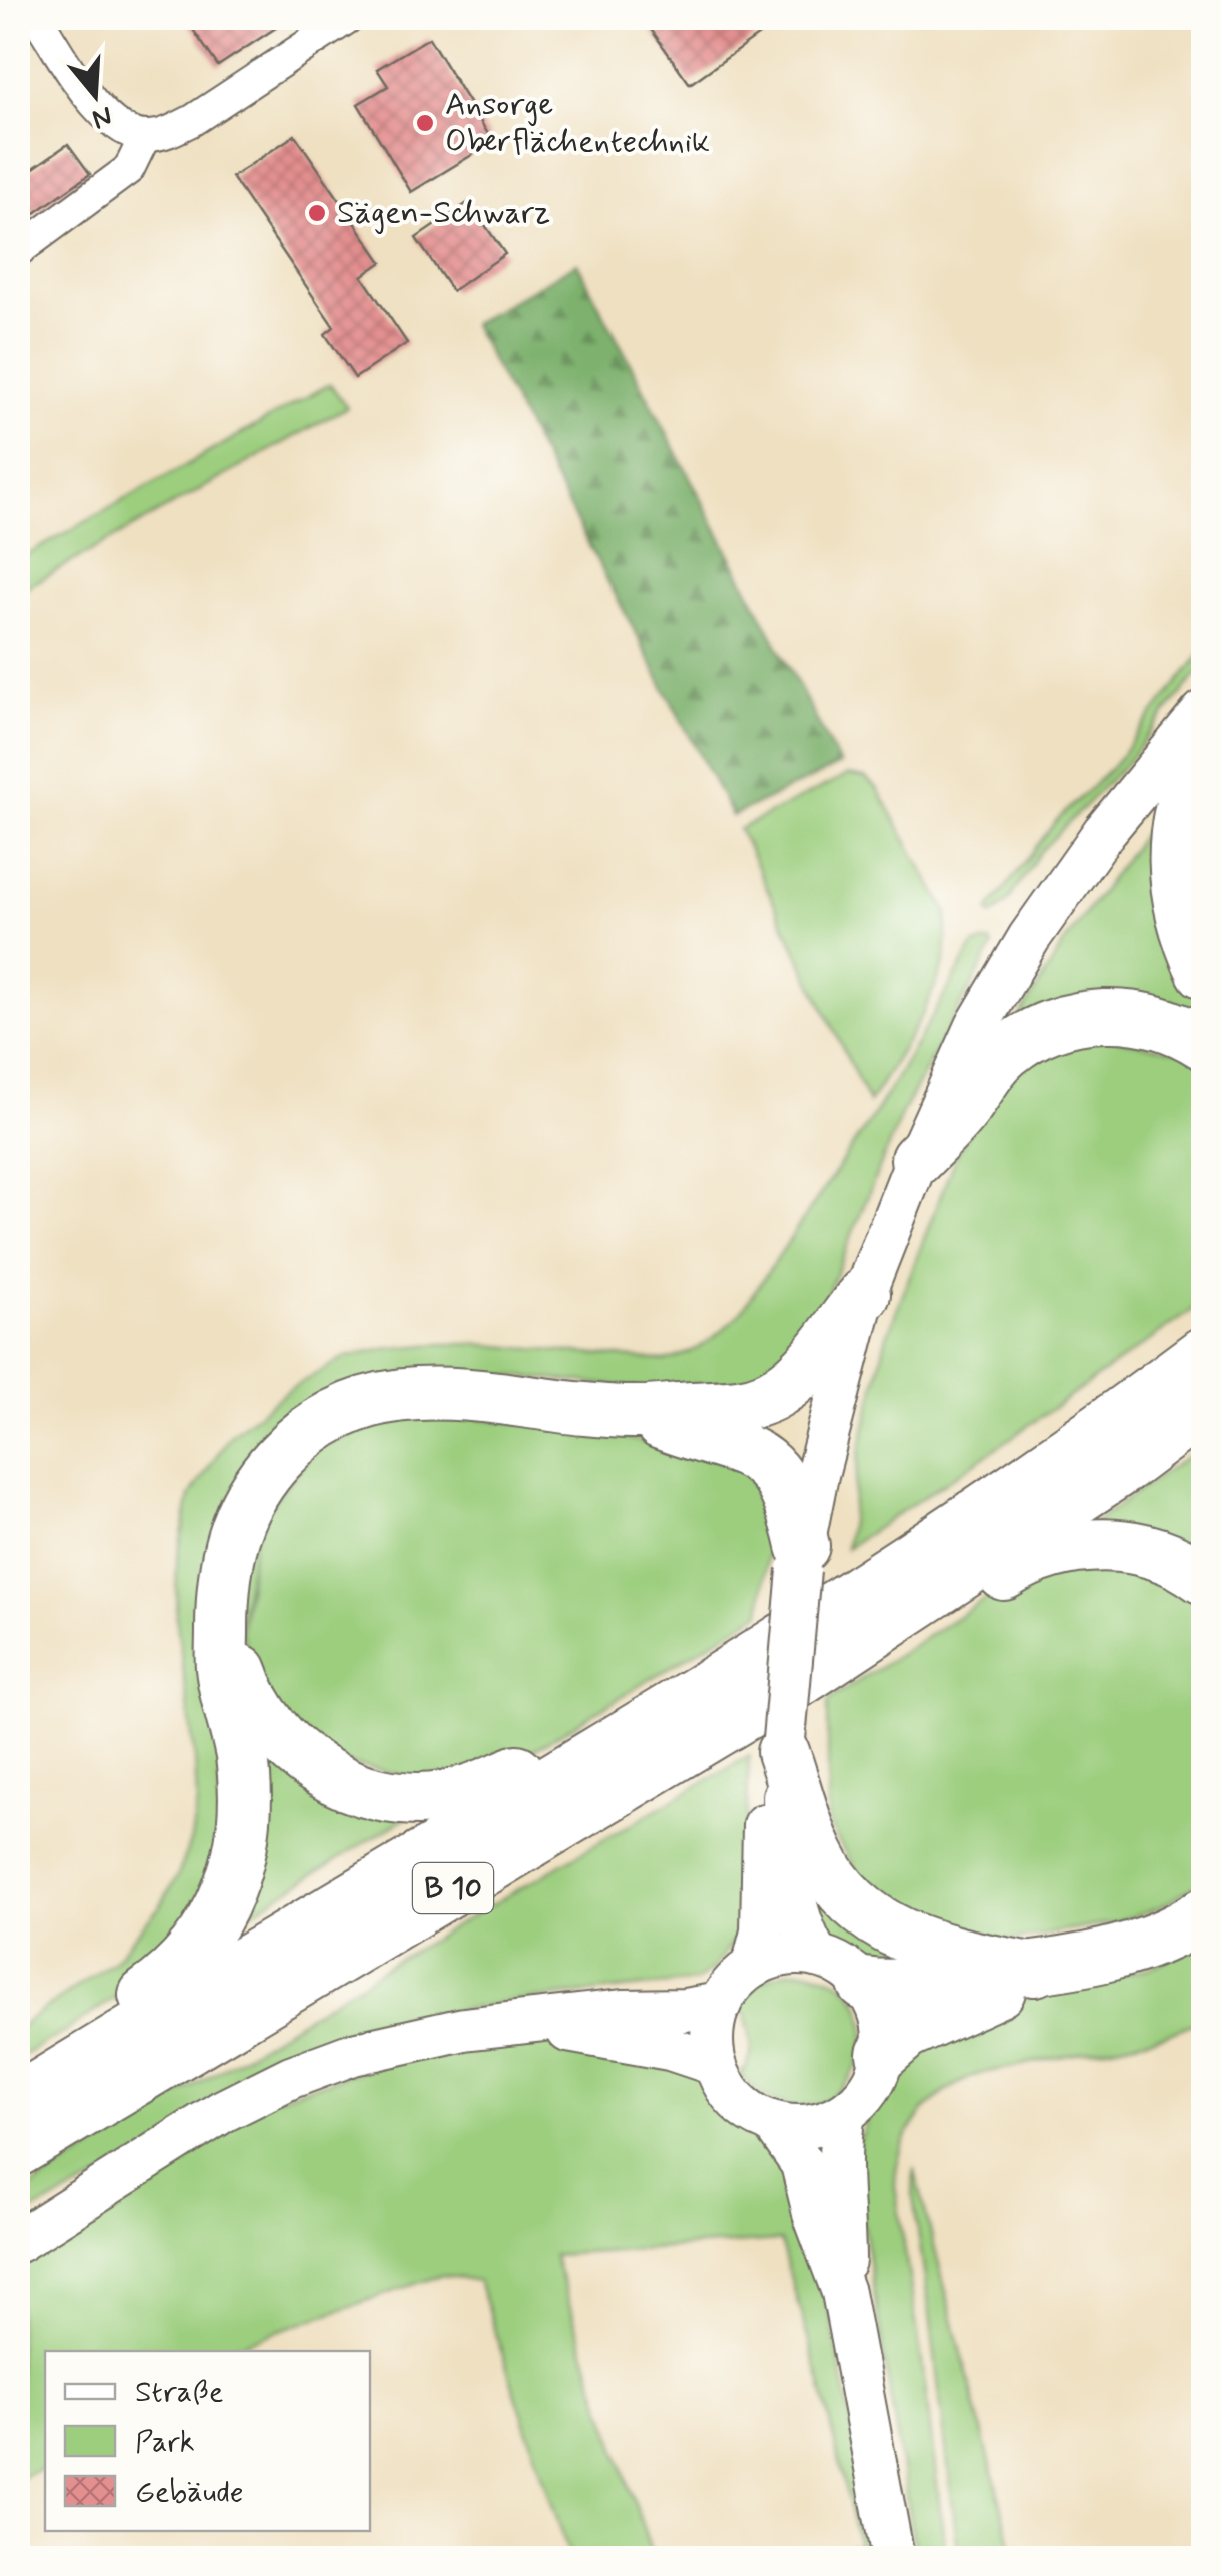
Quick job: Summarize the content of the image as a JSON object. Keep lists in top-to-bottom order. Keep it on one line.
{"streets":{"highway":["B 10"]},"places":["Ansorge Oberflächentechnik","Sägen-Schwarz"],"legend":["Straße","Park","Gebäude"],"north":"bottom"}
